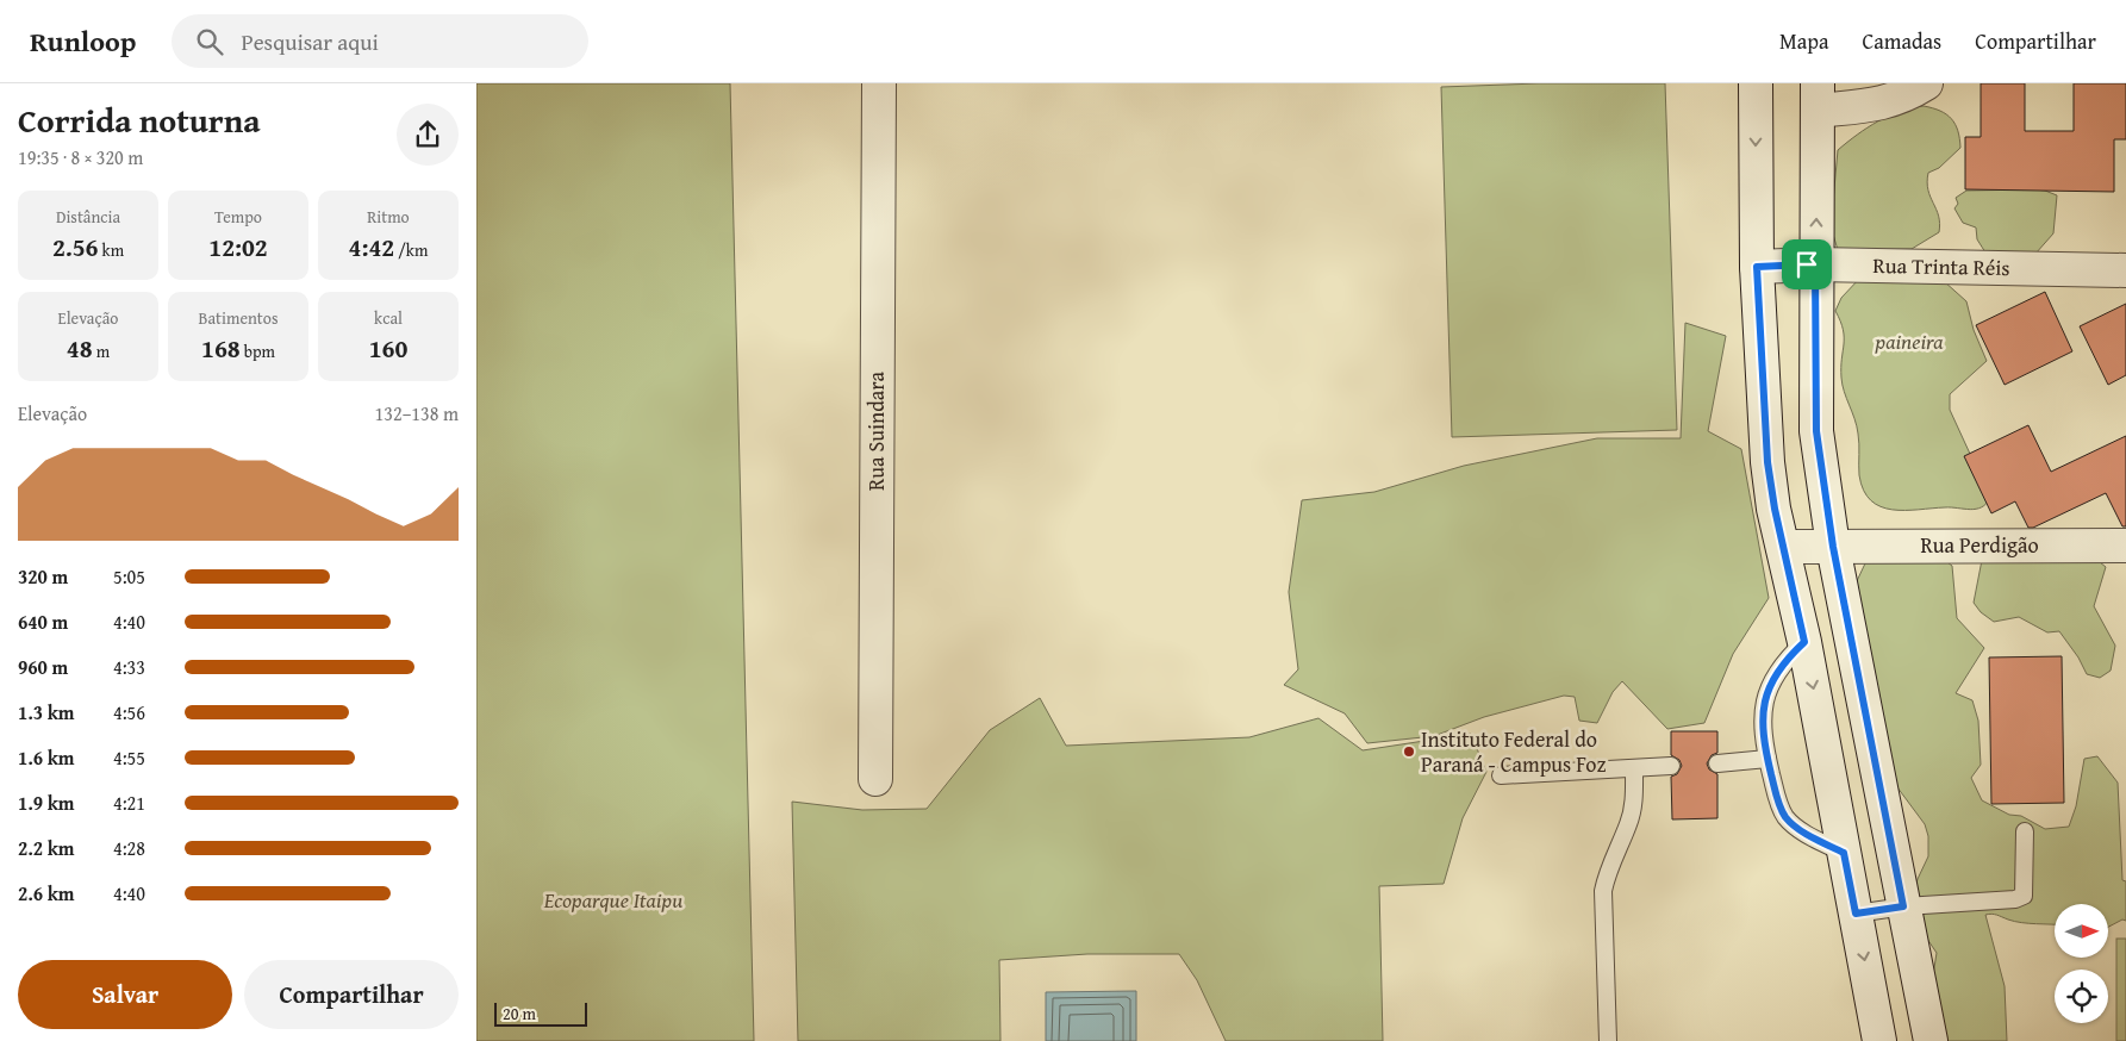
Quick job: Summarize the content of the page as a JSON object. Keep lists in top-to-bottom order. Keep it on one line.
{"streets":{"street":["Rua Trinta Réis","Rua Suindara","Rua Perdigão"]},"parks":["paineira","Ecoparque Itaipu"],"places":["Instituto Federal do Paraná - Campus Foz"],"scale_bar":"20 m","north":"right","page":{"header":"Runloop","search":"Pesquisar aqui","nav":["Mapa","Camadas","Compartilhar"],"heading":["Corrida noturna","19:35 · 8 × 320 m"],"stats":[["Distância","2.56 km"],["Tempo","12:02"],["Ritmo","4:42 /km"],["Elevação","48 m"],["Batimentos","168 bpm"],["kcal","160"]],"chart":["Elevação","132–138 m"],"list":[{"name":"320 m","note":"5:05"},{"name":"640 m","note":"4:40"},{"name":"960 m","note":"4:33"},{"name":"1.3 km","note":"4:56"},{"name":"1.6 km","note":"4:55"},{"name":"1.9 km","note":"4:21"},{"name":"2.2 km","note":"4:28"},{"name":"2.6 km","note":"4:40"}],"buttons":["Salvar","Compartilhar"],"scale":"20 m"}}
